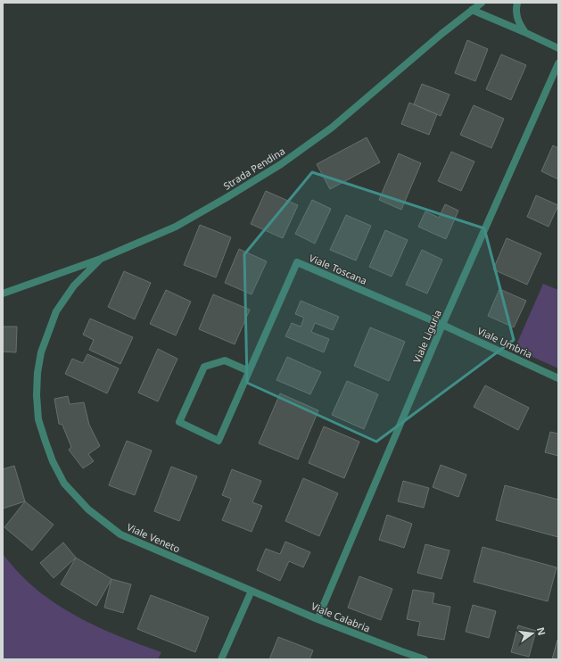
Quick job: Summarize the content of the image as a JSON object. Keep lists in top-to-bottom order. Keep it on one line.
{"streets":{"street":["Strada Pendina","Viale Toscana","Viale Liguria","Viale Umbria","Viale Veneto","Viale Calabria"]},"crossings":[["Strada Pendina","Viale Veneto"],["Viale Toscana","Viale Liguria"],["Viale Toscana","Viale Umbria"],["Viale Liguria","Viale Umbria"],["Viale Liguria","Viale Calabria"],["Viale Veneto","Viale Calabria"]],"north":"right"}
